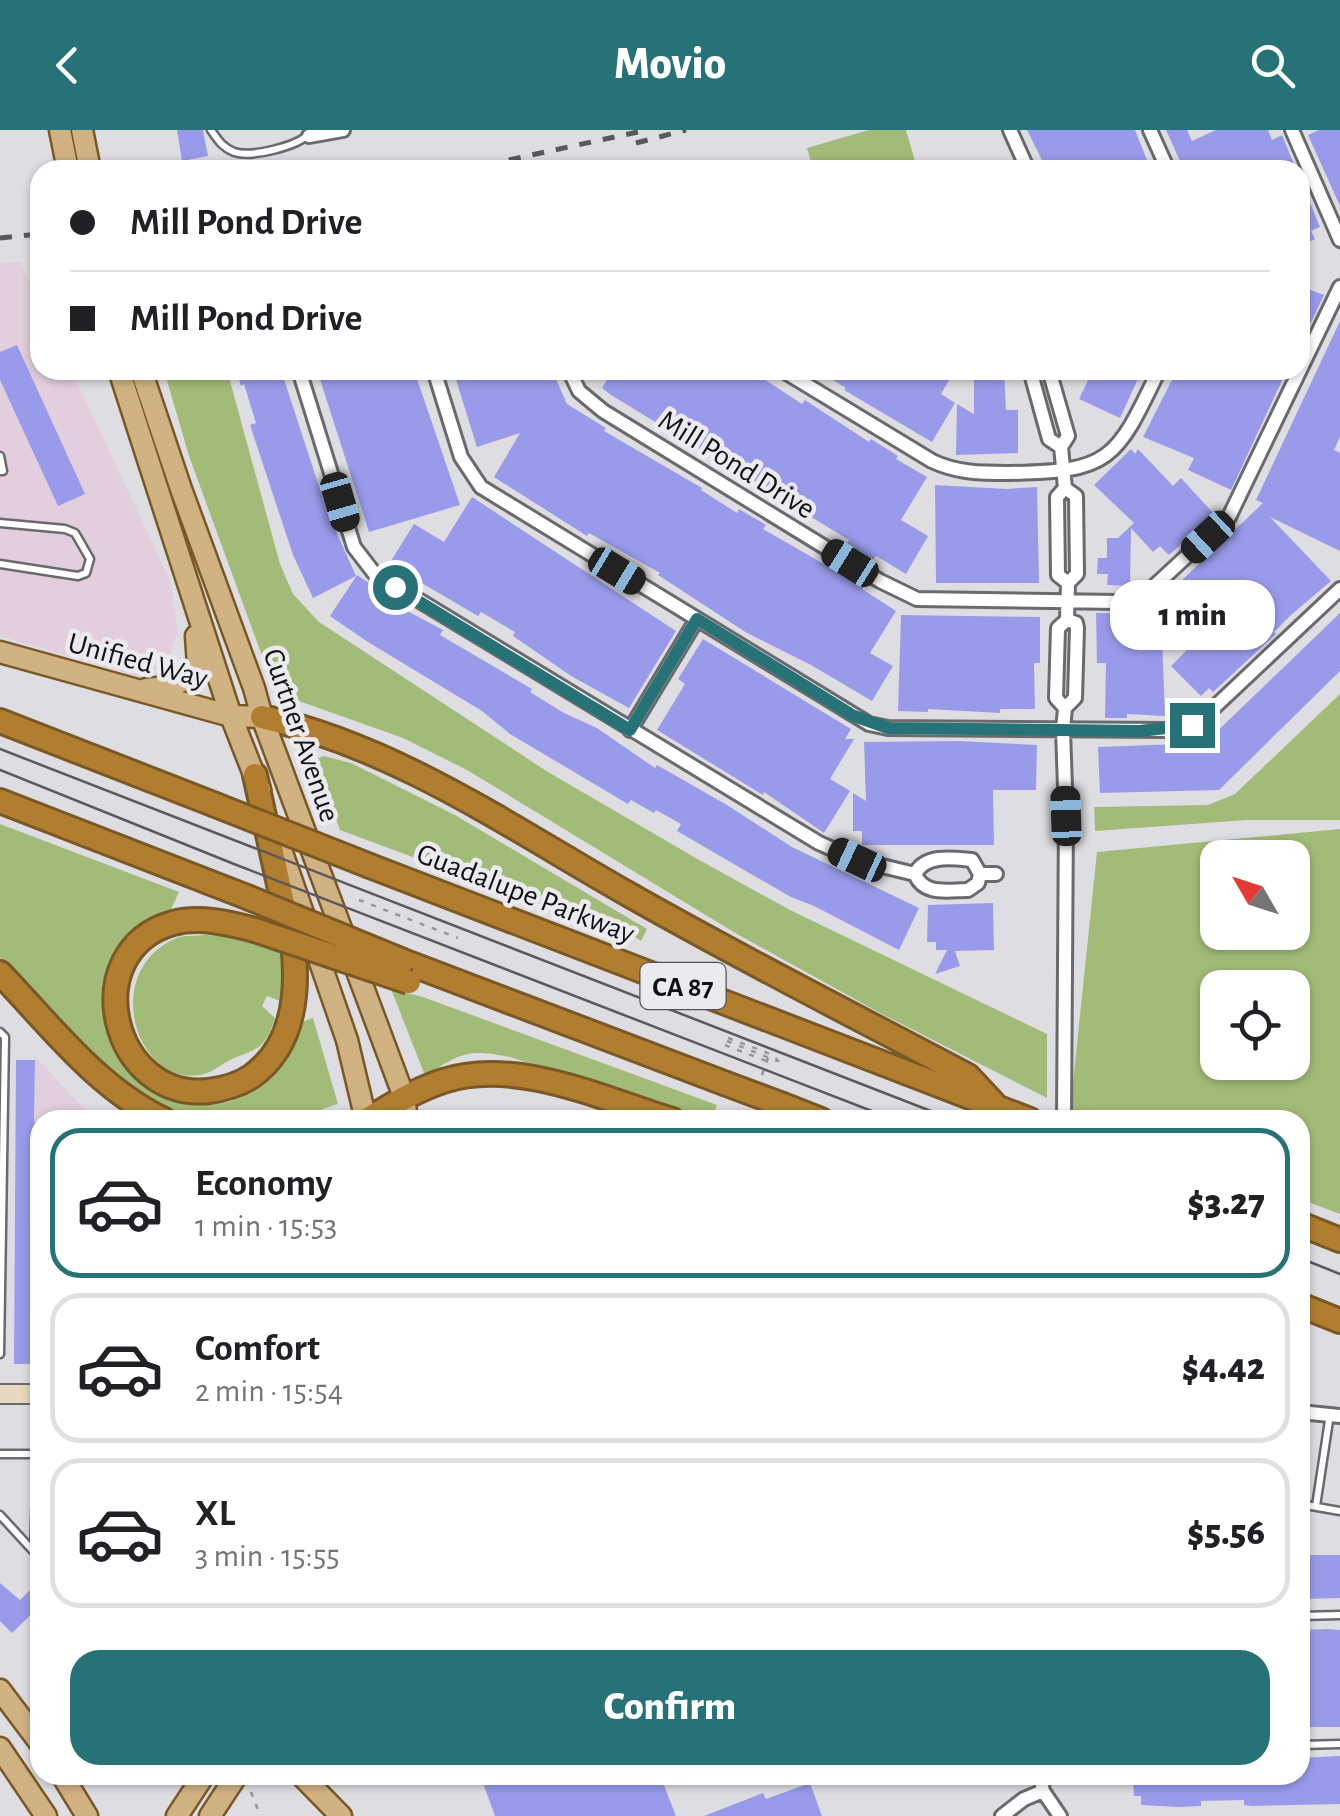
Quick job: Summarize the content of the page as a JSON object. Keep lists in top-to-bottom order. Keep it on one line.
{"streets":{"highway":["Guadalupe Parkway","CA 87"],"main road":["Unified Way","Curtner Avenue"],"street":["Mill Pond Drive"]},"crossings":[["Unified Way","Curtner Avenue"]],"north":"top left","page":{"header":"Movio","banner":["Mill Pond Drive","Mill Pond Drive"],"bubble":"1 min","list":[{"name":"Economy","note":"1 min · 15:53","value":"$3.27"},{"name":"Comfort","note":"2 min · 15:54","value":"$4.42"},{"name":"XL","note":"3 min · 15:55","value":"$5.56"}],"buttons":"Confirm"}}
